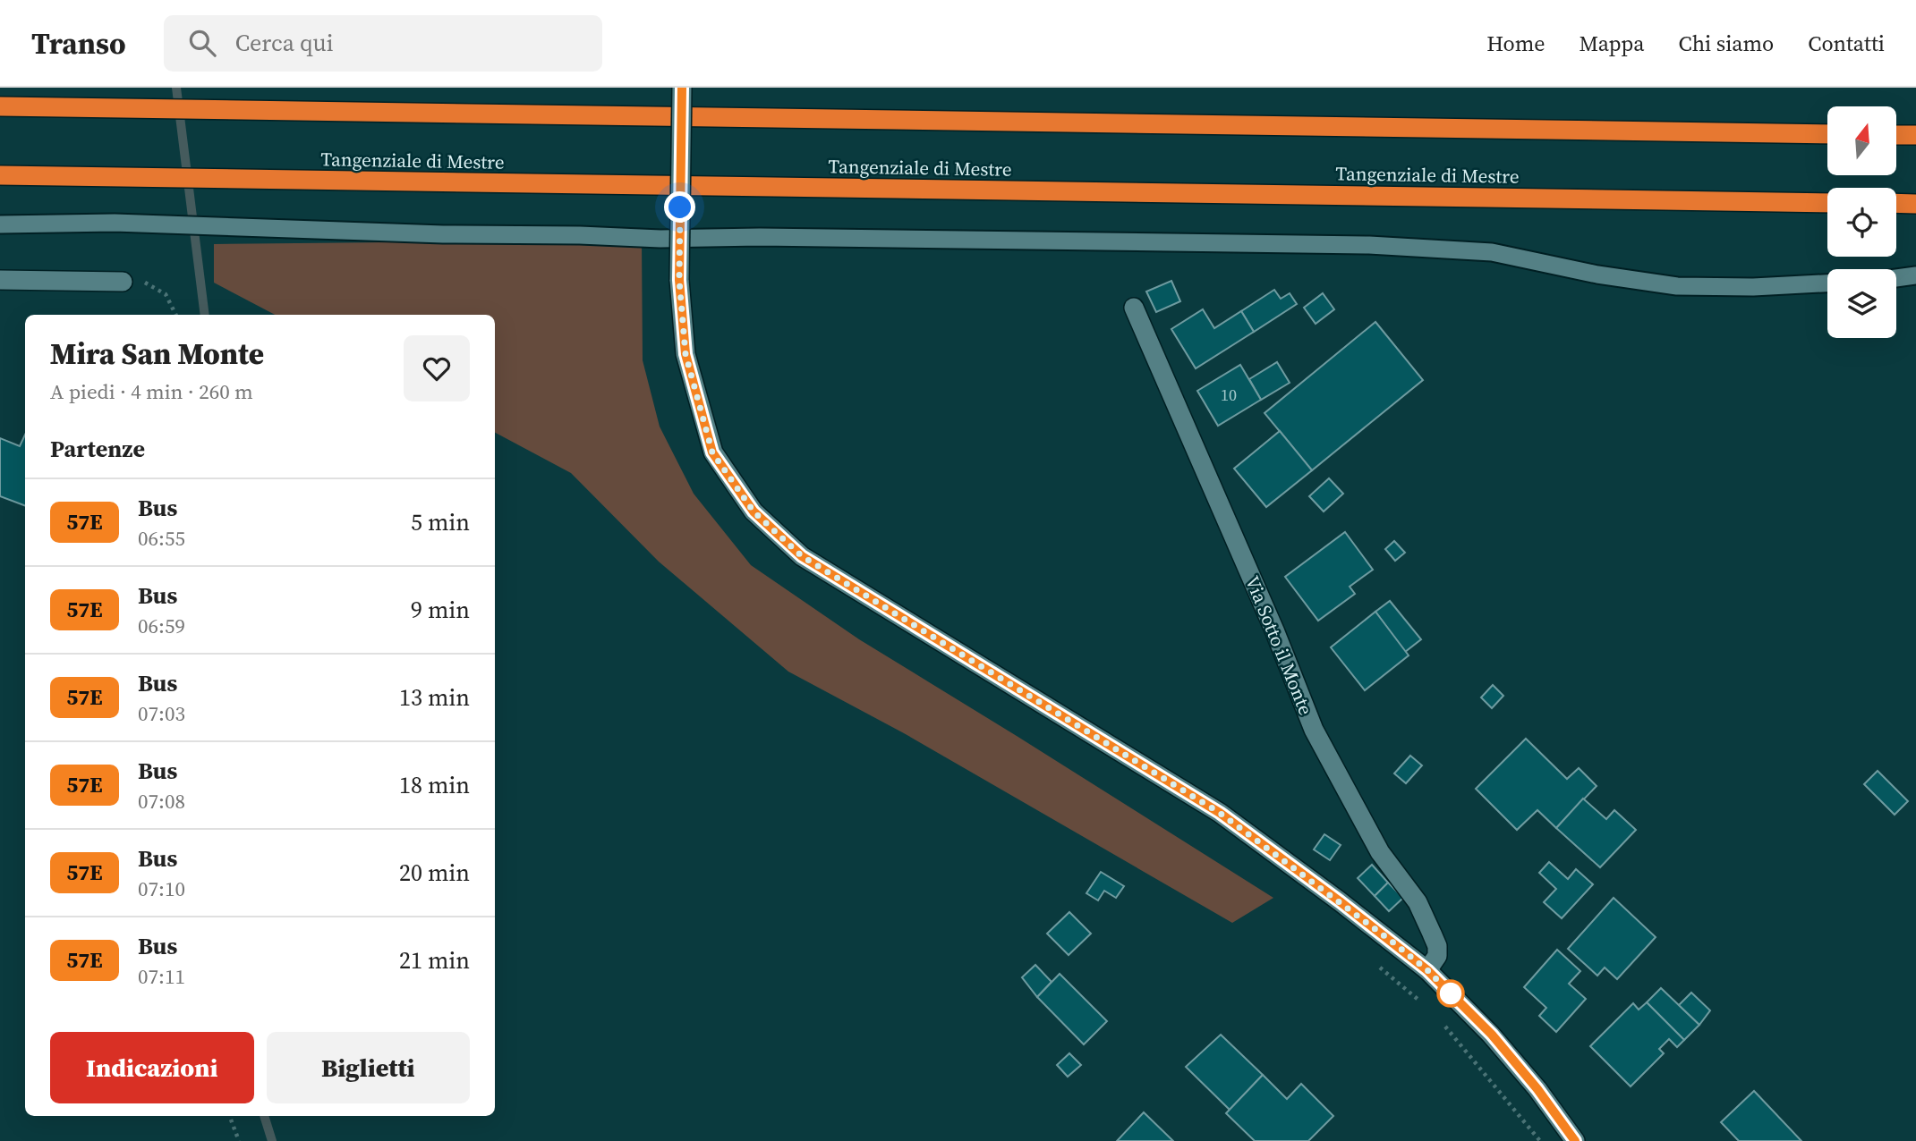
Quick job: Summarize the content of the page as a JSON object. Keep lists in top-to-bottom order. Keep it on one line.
{"streets":{"highway":["Tangenziale di Mestre"],"main road":["Via Sotto il Monte"]},"lines":["bus line 57E"],"house_numbers":["10"],"north":"top","page":{"header":"Transo","search":"Cerca qui","nav":["Home","Mappa","Chi siamo","Contatti"],"heading":[["Mira San Monte","A piedi · 4 min · 260 m"],"Partenze"],"list":[{"mark":"57E","name":"Bus","note":"06:55","value":"5 min"},{"mark":"57E","name":"Bus","note":"06:59","value":"9 min"},{"mark":"57E","name":"Bus","note":"07:03","value":"13 min"},{"mark":"57E","name":"Bus","note":"07:08","value":"18 min"},{"mark":"57E","name":"Bus","note":"07:10","value":"20 min"},{"mark":"57E","name":"Bus","note":"07:11","value":"21 min"}],"buttons":["Indicazioni","Biglietti"]}}
